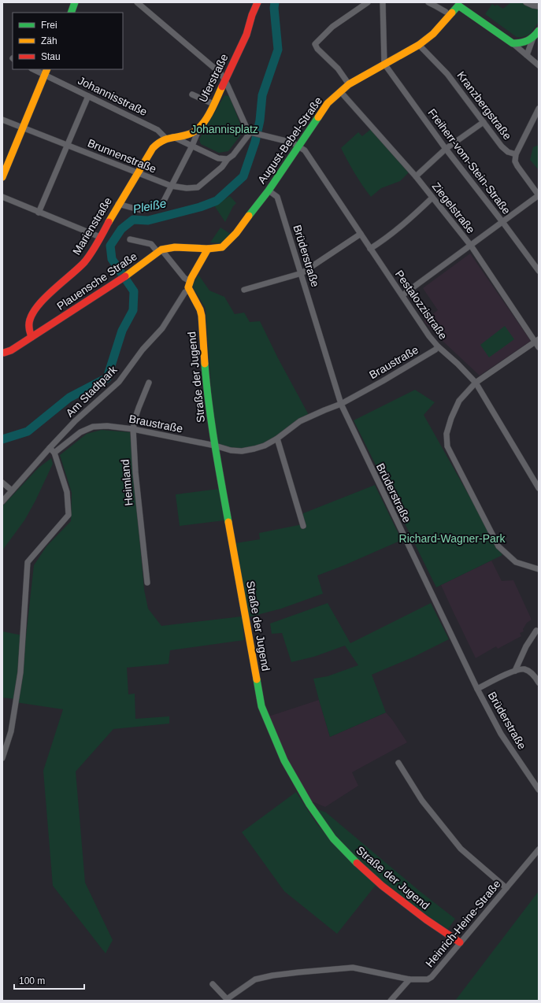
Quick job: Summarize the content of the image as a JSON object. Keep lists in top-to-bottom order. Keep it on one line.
{"streets":{"street":["Uferstraße","Johannisstraße","Kranzbergstraße","August-Bebel-Straße","Brunnenstraße","Freiherr-vom-Stein-Straße","Ziegelstraße","Marienstraße","Brüderstraße","Plauensche Straße","Pestalozzistraße","Braustraße","Straße der Jugend","Am Stadtpark","Heimland","Heinrich-Heine-Straße"]},"crossings":[["Johannisstraße","Marienstraße"],["Kranzbergstraße","August-Bebel-Straße"],["August-Bebel-Straße","Freiherr-vom-Stein-Straße"],["August-Bebel-Straße","Ziegelstraße"],["August-Bebel-Straße","Brüderstraße"],["August-Bebel-Straße","Plauensche Straße"],["August-Bebel-Straße","Pestalozzistraße"],["Brunnenstraße","Marienstraße"],["Marienstraße","Plauensche Straße"],["Brüderstraße","Braustraße"],["Pestalozzistraße","Braustraße"],["Braustraße","Straße der Jugend"],["Braustraße","Heimland"],["Straße der Jugend","Am Stadtpark"],["Straße der Jugend","Heinrich-Heine-Straße"]],"water":["Pleiße"],"parks":["Johannisplatz","Richard-Wagner-Park"],"legend":["Frei","Zäh","Stau"],"scale_bar":"100 m"}
